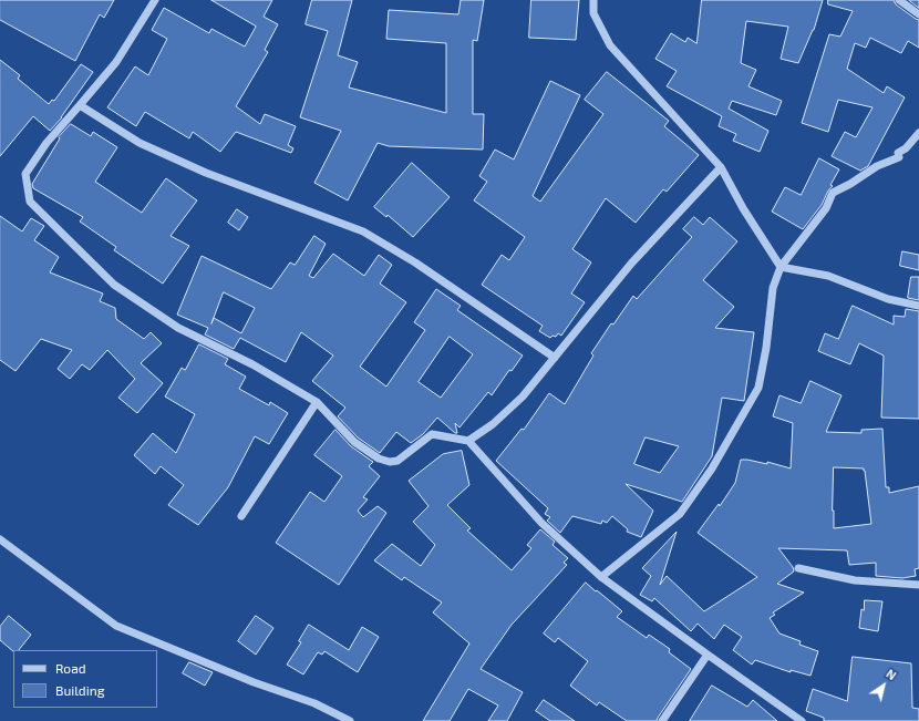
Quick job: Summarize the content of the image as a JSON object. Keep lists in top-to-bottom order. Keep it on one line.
{"legend":["Road","Building"],"north":"top right"}
